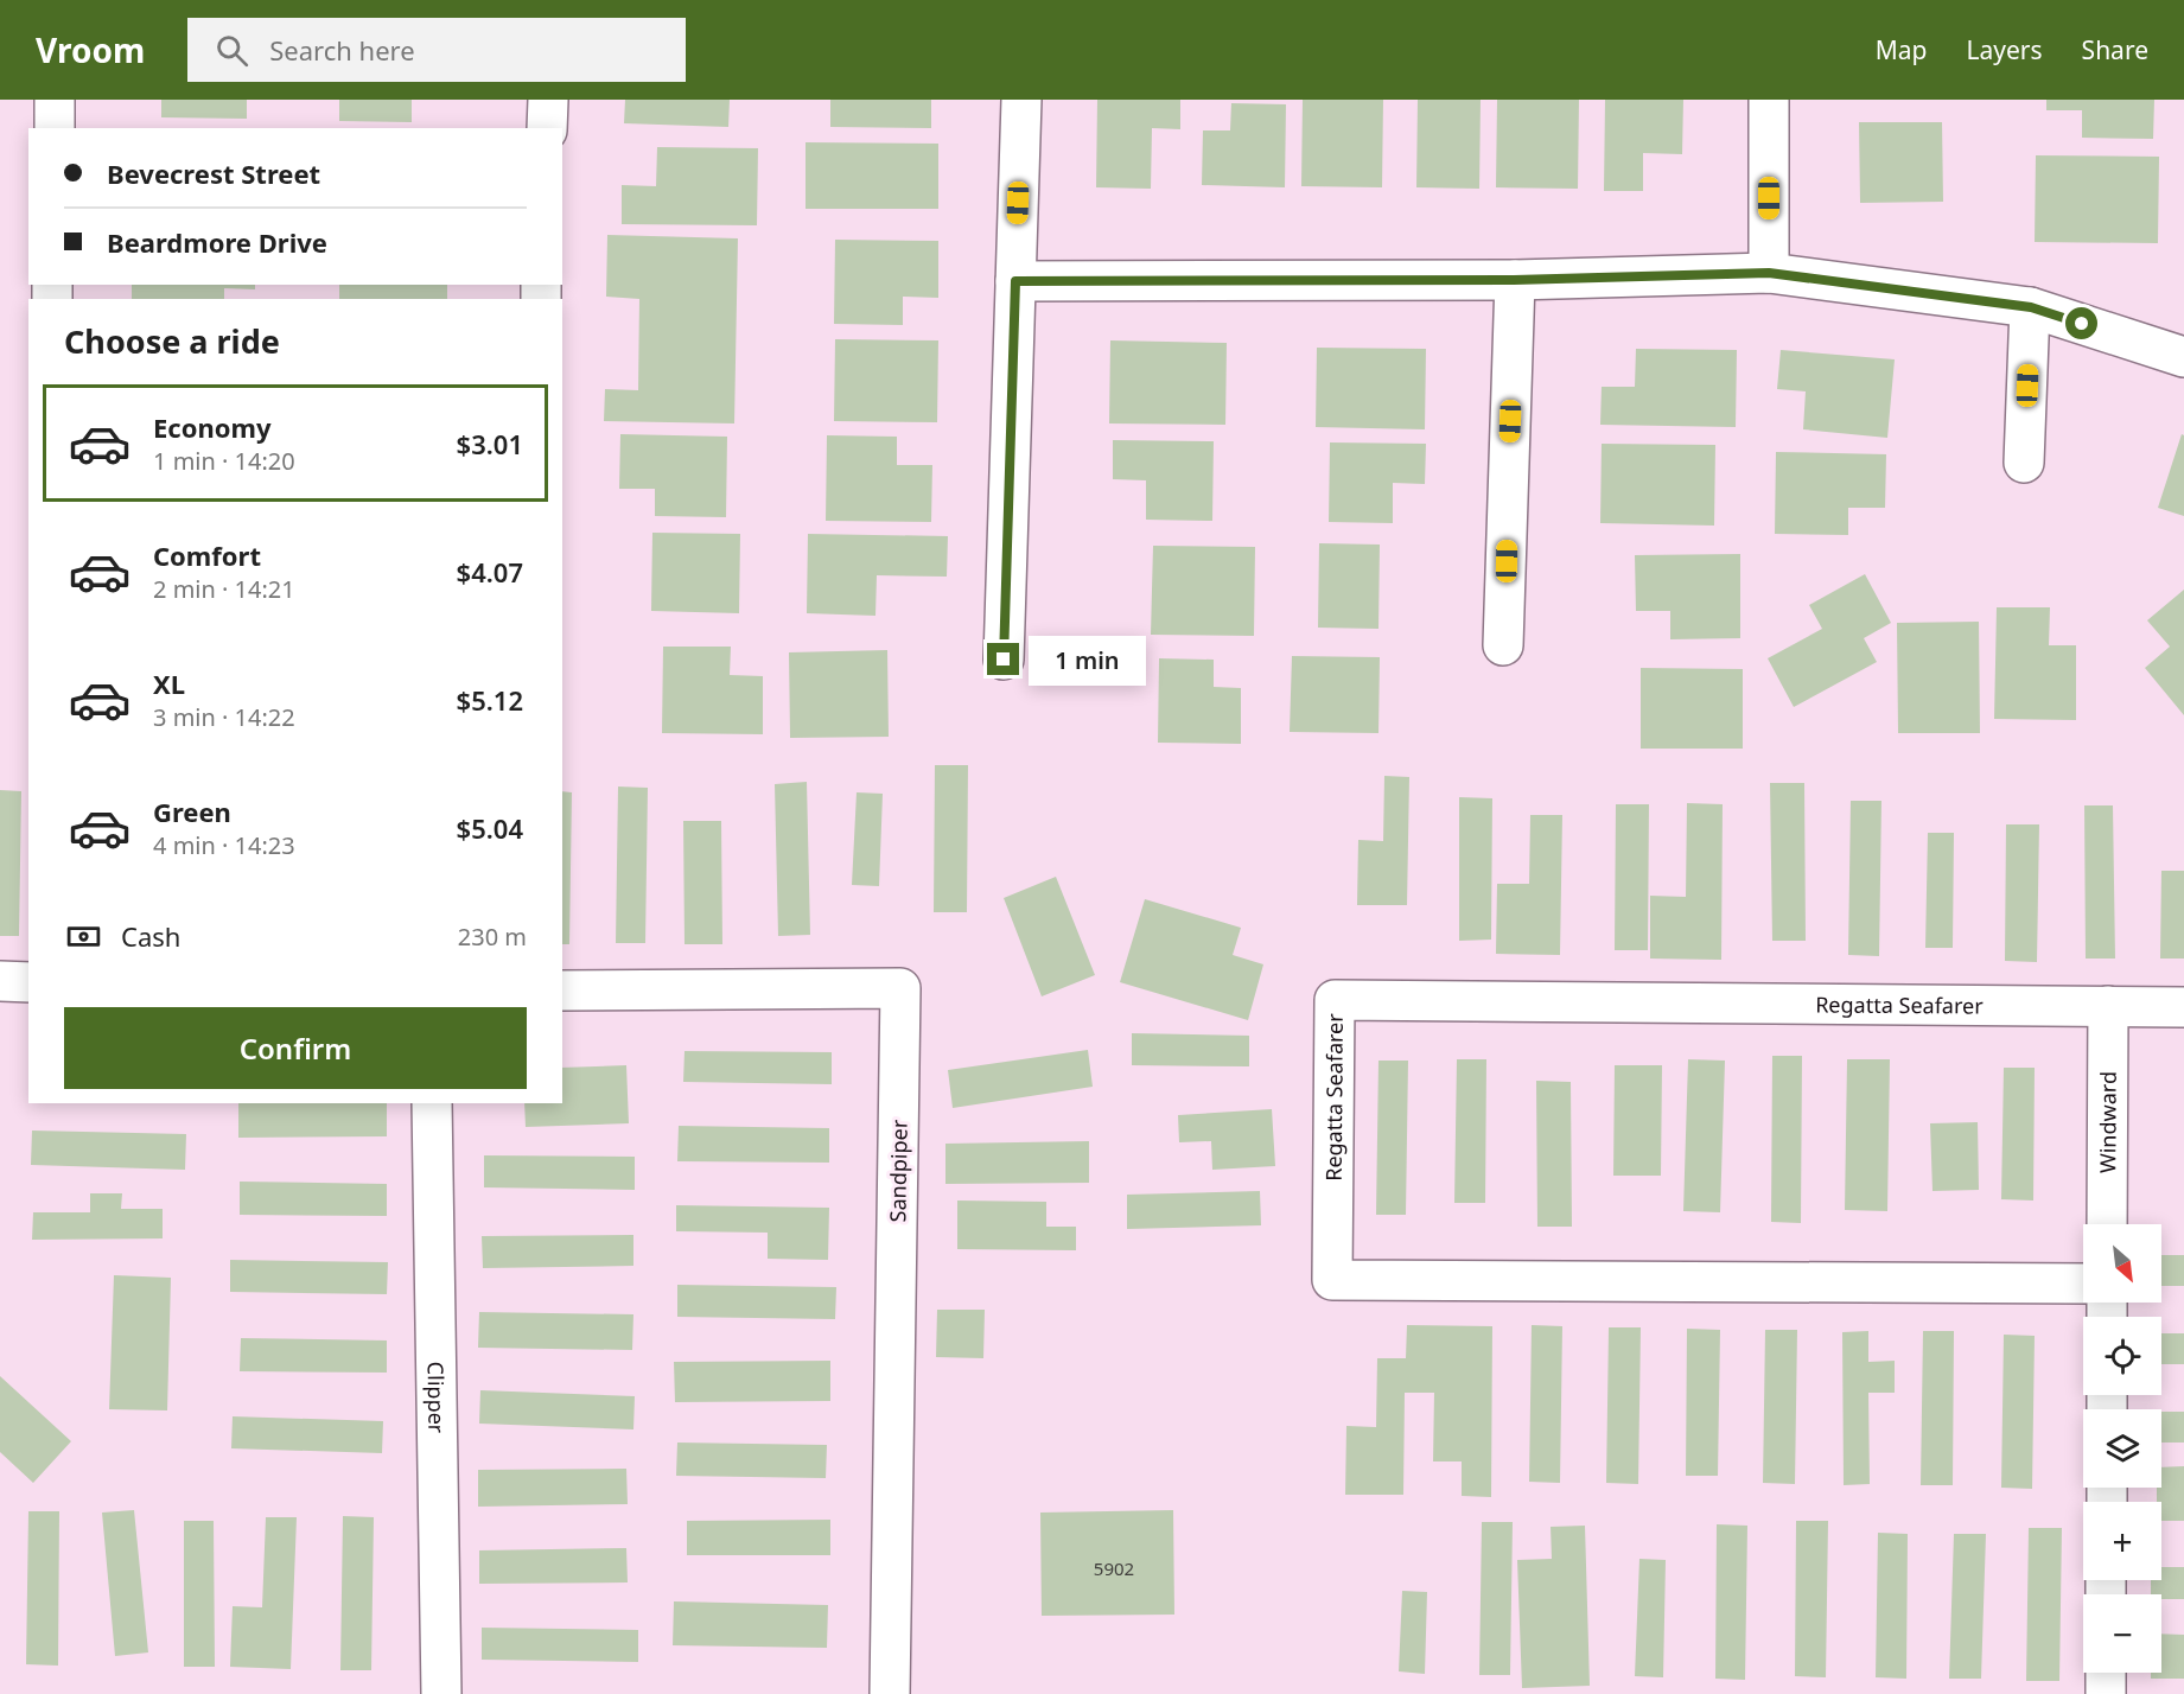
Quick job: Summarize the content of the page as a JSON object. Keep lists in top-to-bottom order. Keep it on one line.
{"streets":{"street":["Regatta Seafarer","Windward","Sandpiper","Clipper"]},"crossings":[["Regatta Seafarer","Windward"]],"house_numbers":["5902"],"north":"bottom right","page":{"header":"Vroom","search":"Search here","nav":["Map","Layers","Share"],"banner":["Bevecrest Street","Beardmore Drive"],"heading":"Choose a ride","list":[{"name":"Economy","note":"1 min · 14:20","value":"$3.01"},{"name":"Comfort","note":"2 min · 14:21","value":"$4.07"},{"name":"XL","note":"3 min · 14:22","value":"$5.12"},{"name":"Green","note":"4 min · 14:23","value":"$5.04"}],"bubble":"1 min","pay":["Cash","230 m"],"buttons":"Confirm","map_buttons":["+","−"]}}
